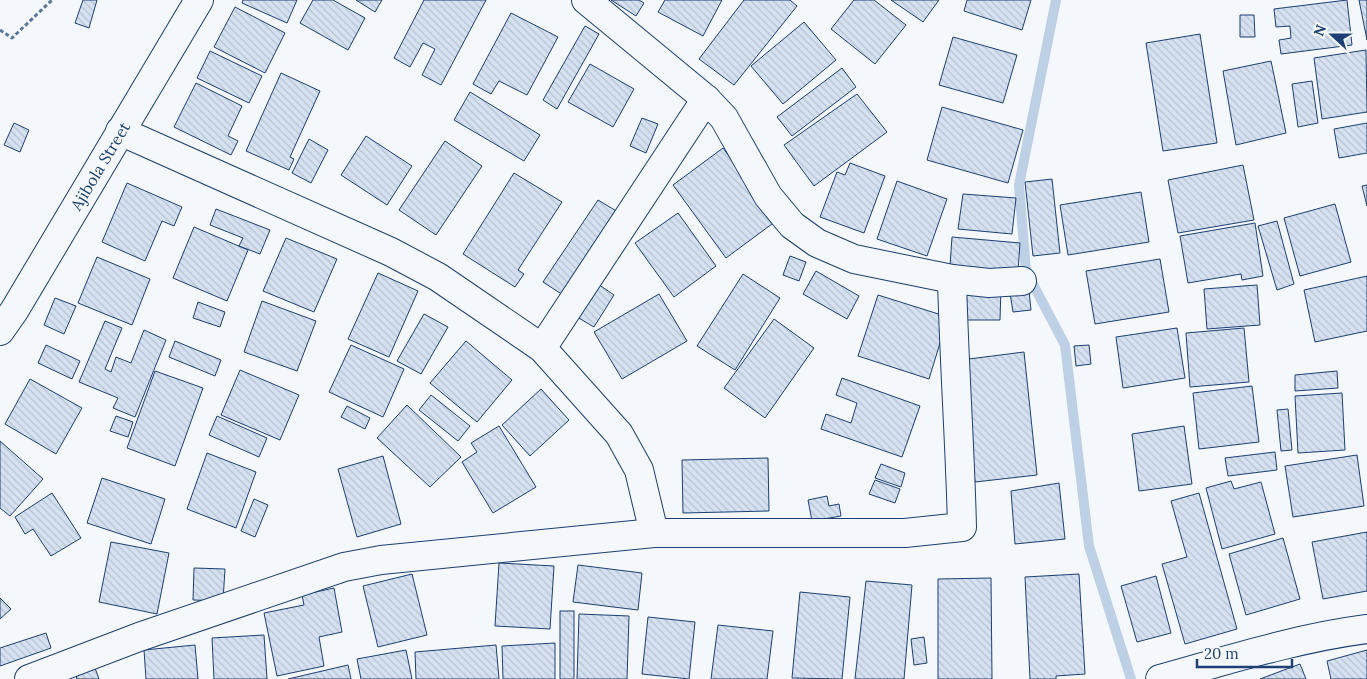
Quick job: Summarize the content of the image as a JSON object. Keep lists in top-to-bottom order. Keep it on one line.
{"streets":{"street":["Ajibola Street"]},"scale_bar":"20 m","north":"left"}
